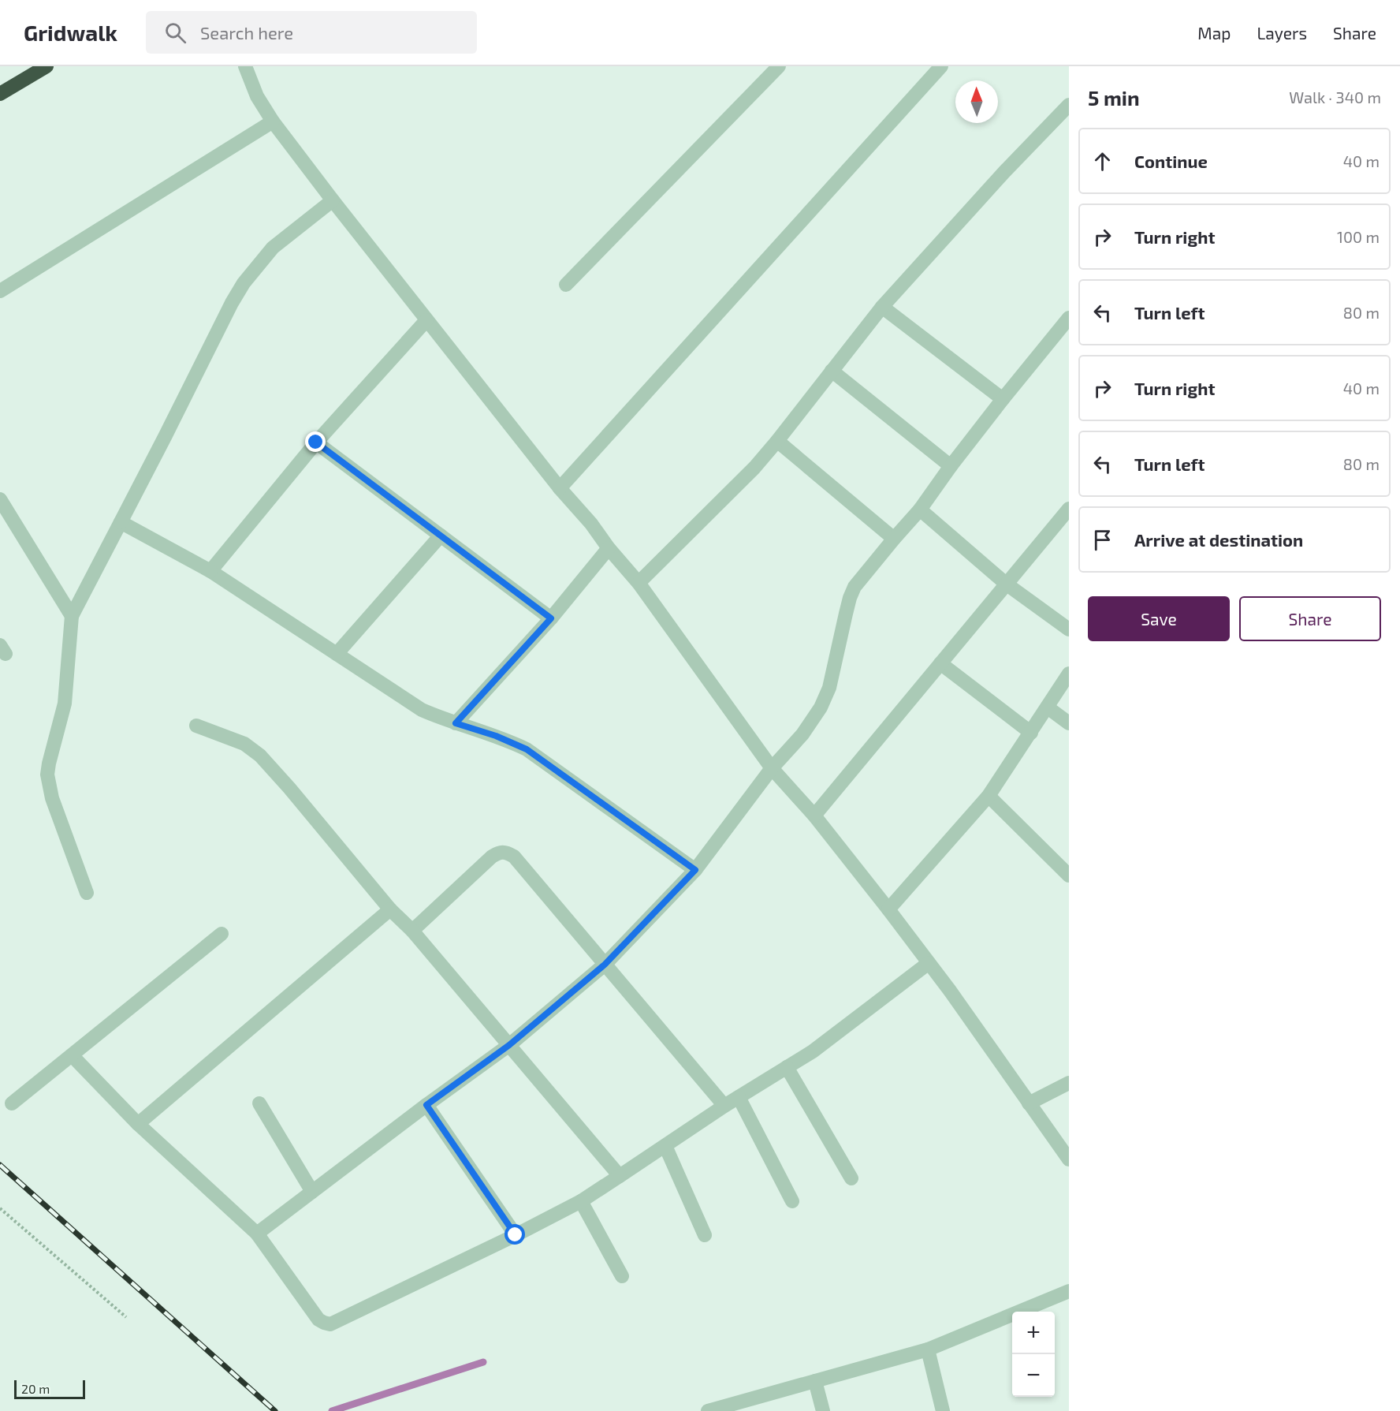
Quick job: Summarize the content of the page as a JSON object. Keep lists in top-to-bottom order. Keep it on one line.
{"scale_bar":"20 m","north":"top","page":{"header":"Gridwalk","search":"Search here","nav":["Map","Layers","Share"],"heading":["5 min","Walk · 340 m"],"list":[["Continue","40 m"],["Turn right","100 m"],["Turn left","80 m"],["Turn right","40 m"],["Turn left","80 m"],"Arrive at destination"],"buttons":["Save","Share"],"map_buttons":["+","−"],"scale":"20 m"}}
